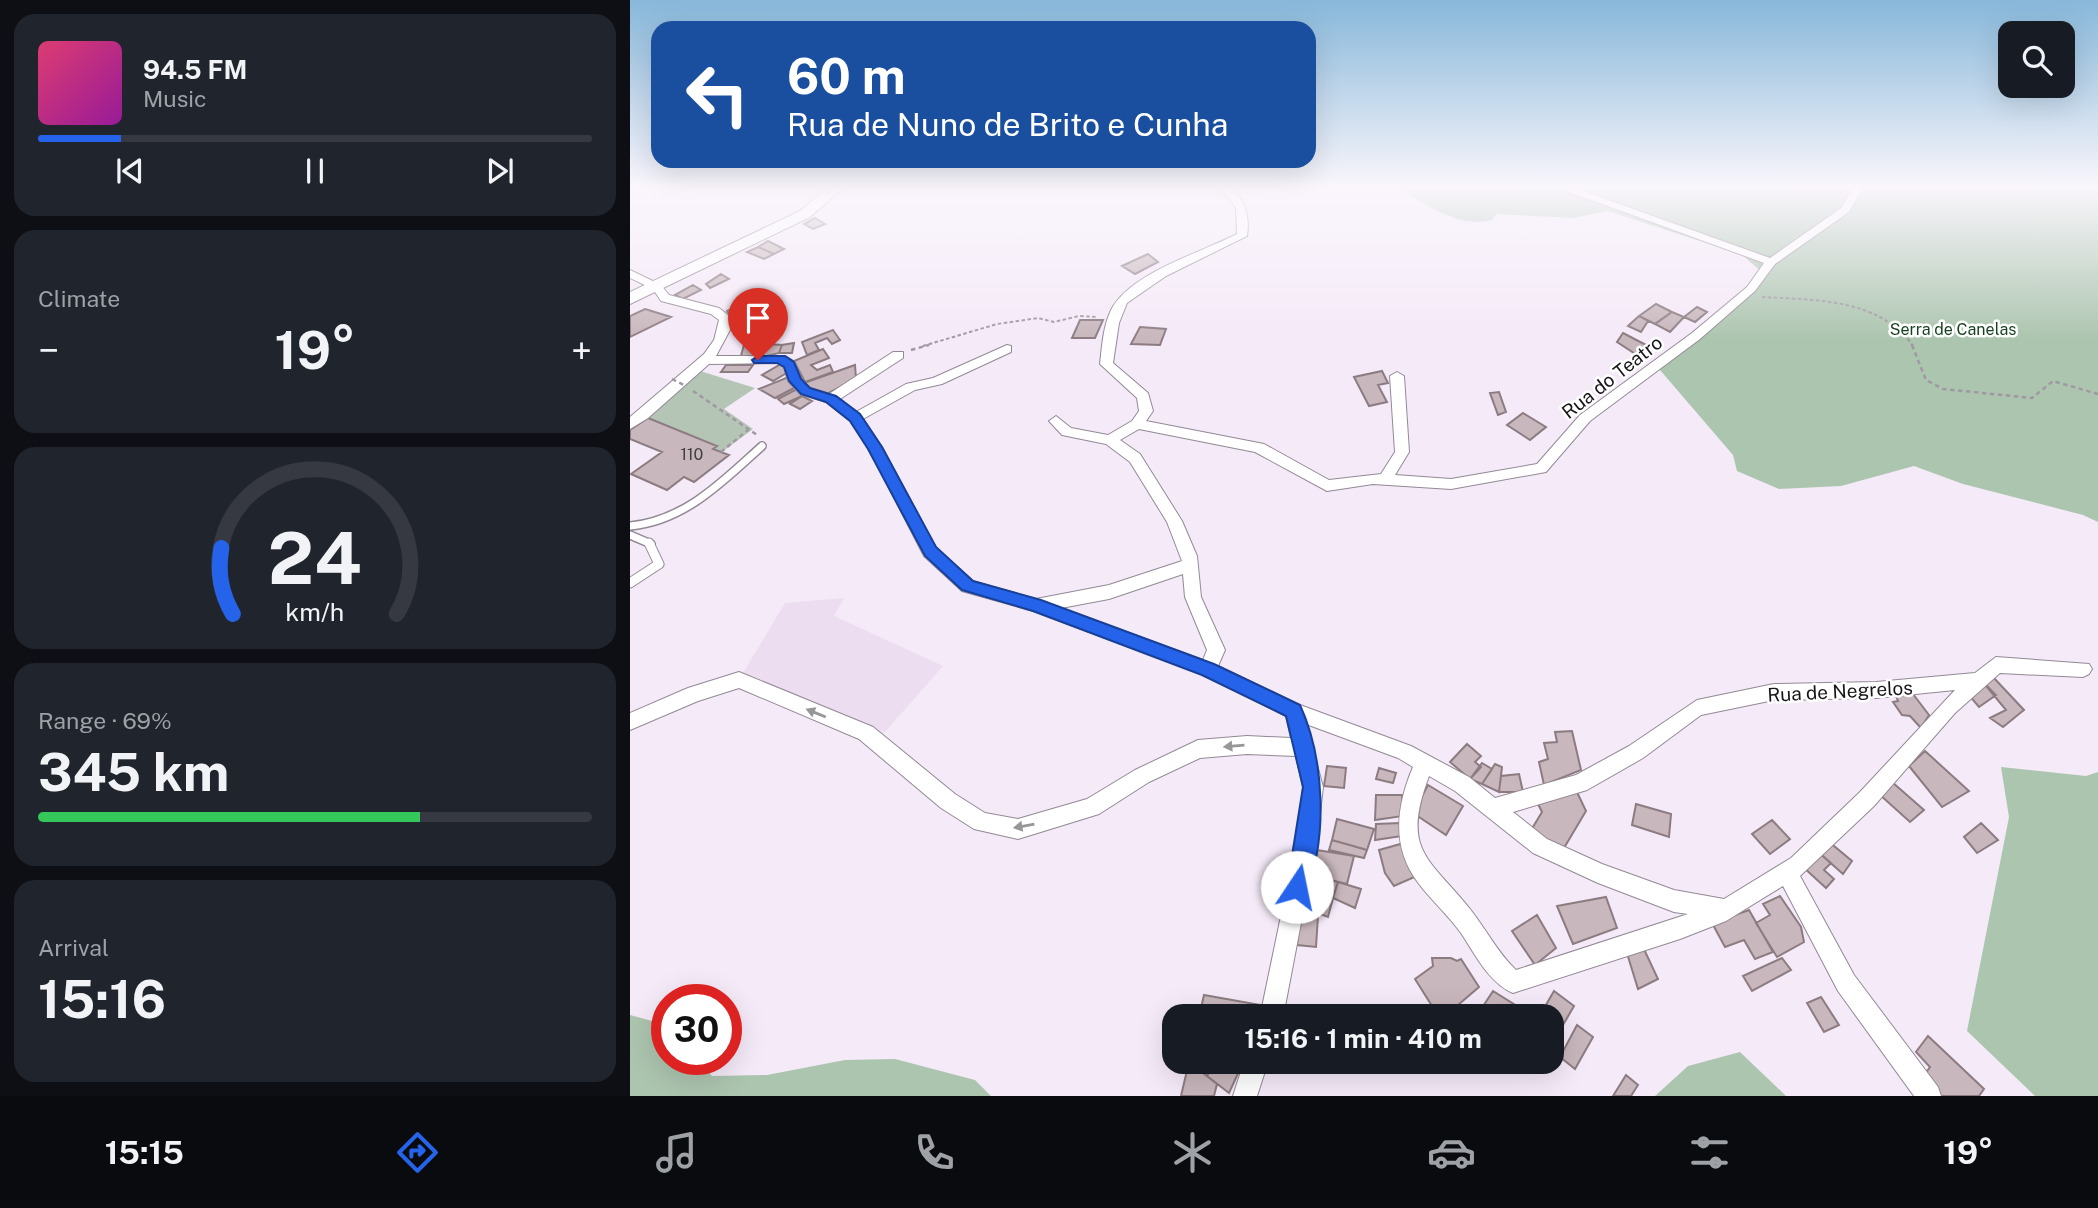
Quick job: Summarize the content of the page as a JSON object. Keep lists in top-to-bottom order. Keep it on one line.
{"streets":{"street":["Rua do Teatro","Rua de Negrelos"]},"parks":["Serra de Canelas"],"house_numbers":["110"],"page":{"turn":["60 m","Rua de Nuno de Brito e Cunha"],"song":["94.5 FM","Music"],"tile":["Climate",["Range · 69%","345 km"],["Arrival","15:16"]],"heat":["−","19°","+"],"limit":"30","trip":"15:16 · 1 min · 410 m","tabs":["15:15","19°"],"gauge":["24","km/h"]}}
